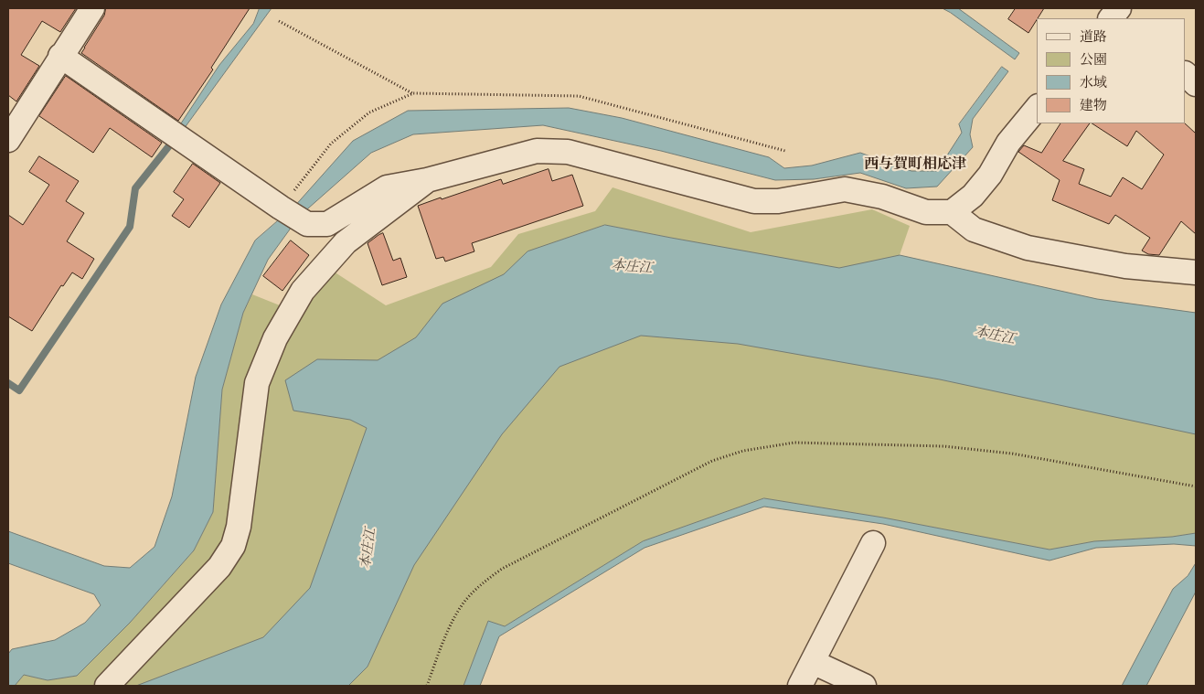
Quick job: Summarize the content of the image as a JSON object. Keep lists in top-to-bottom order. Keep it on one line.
{"districts":["西与賀町相応津"],"water":["本庄江"],"legend":["道路","公園","水域","建物"]}
